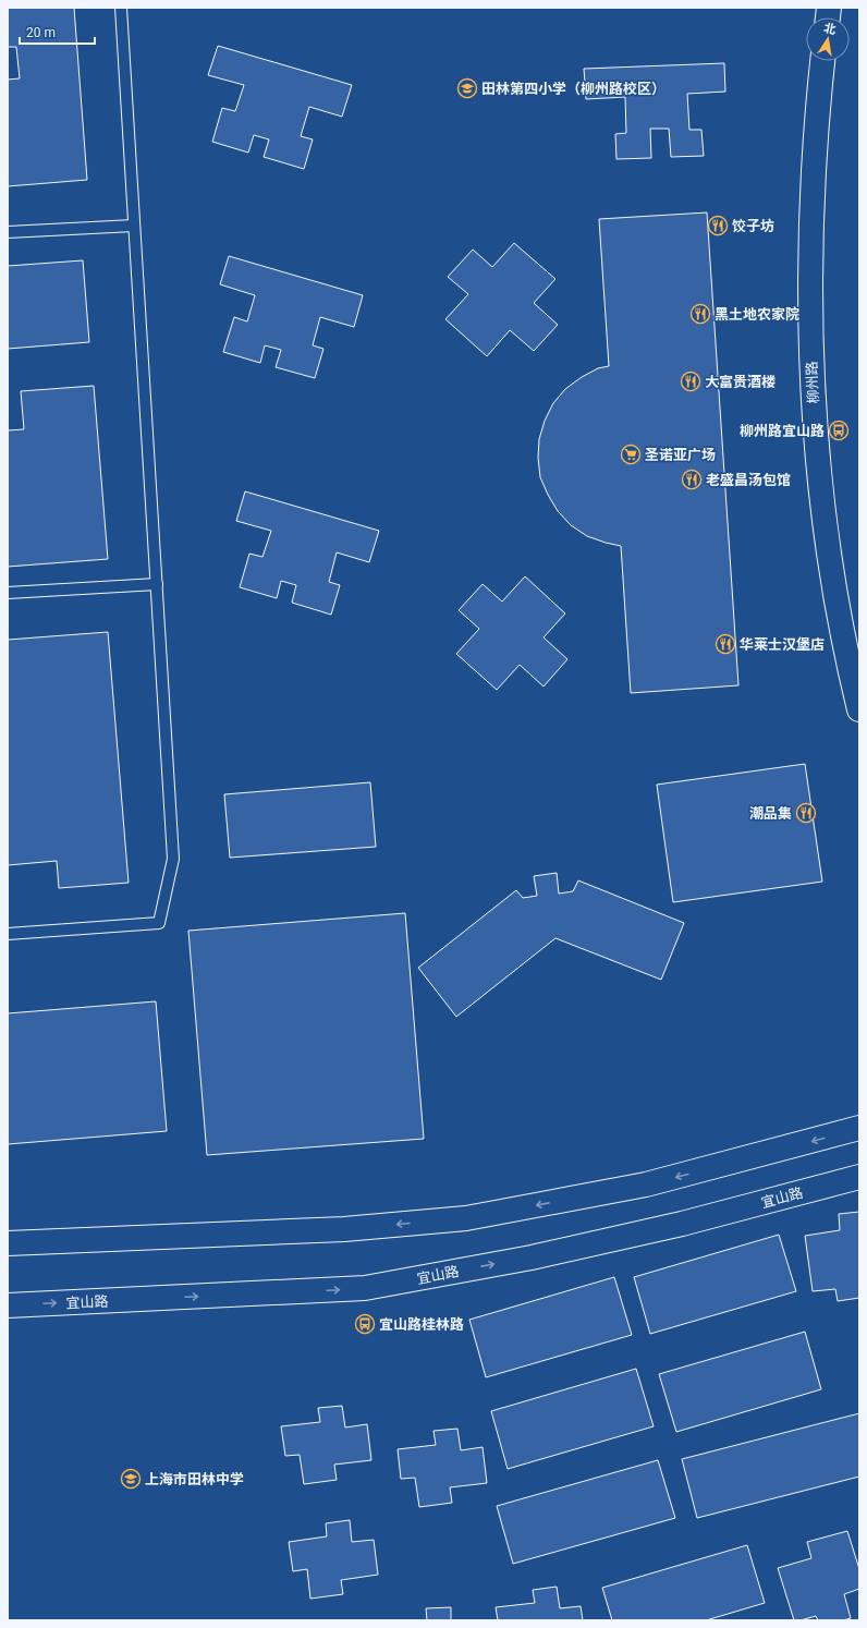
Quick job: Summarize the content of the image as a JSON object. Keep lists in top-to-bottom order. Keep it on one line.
{"streets":{"main road":["柳州路","宜山路"]},"places":{"school or university":["田林第四小学（柳州路校区）","上海市田林中学"],"restaurant":["饺子坊","黑土地农家院","大富贵酒楼","老盛昌汤包馆","华莱士汉堡店","潮品集"],"bus stop":["柳州路宜山路","宜山路桂林路"],"supermarket":["圣诺亚广场"]},"scale_bar":"20 m","north":"top"}
